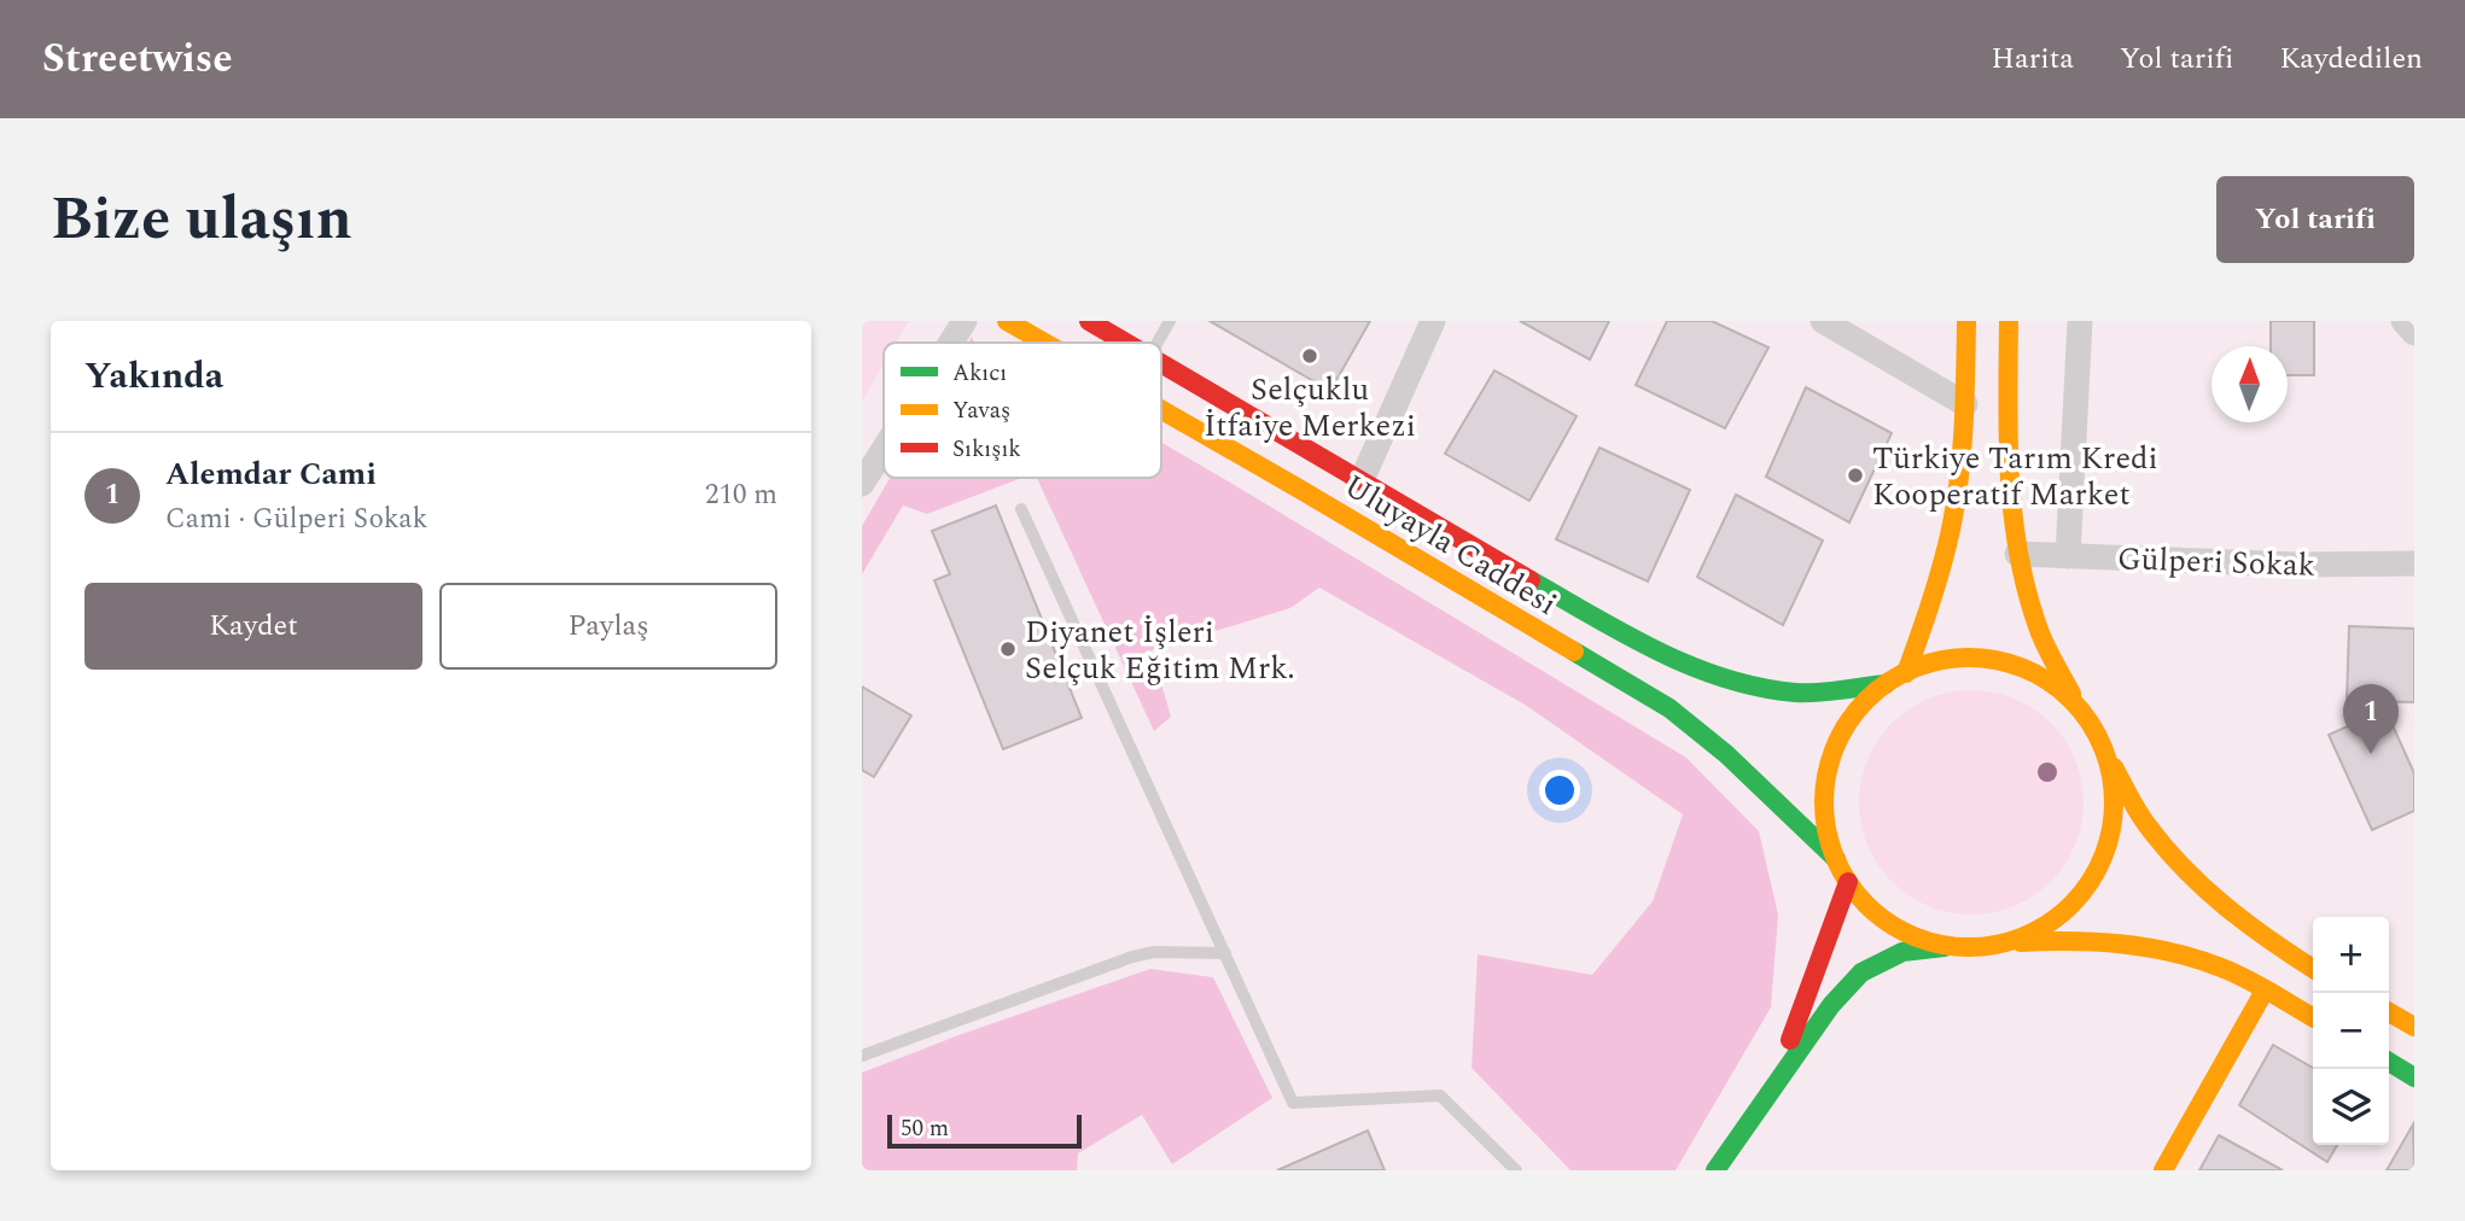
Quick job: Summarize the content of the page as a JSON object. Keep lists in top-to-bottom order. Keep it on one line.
{"streets":{"main road":["Uluyayla Caddesi"],"street":["Gülperi Sokak"]},"places":["Selçuklu İtfaiye Merkezi","Türkiye Tarım Kredi Kooperatif Market","Diyanet İşleri Selçuk Eğitim Mrk."],"legend":["Akıcı","Yavaş","Sıkışık"],"scale_bar":"50 m","north":"top","page":{"header":"Streetwise","nav":["Harita","Yol tarifi","Kaydedilen"],"title":"Bize ulaşın","buttons":["Yol tarifi",["Kaydet","Paylaş"]],"heading":"Yakında","list":[{"mark":"1","name":"Alemdar Cami","note":"Cami · Gülperi Sokak","value":"210 m"}],"pins":"1","map_buttons":["+","−"],"scale":"50 m"}}
